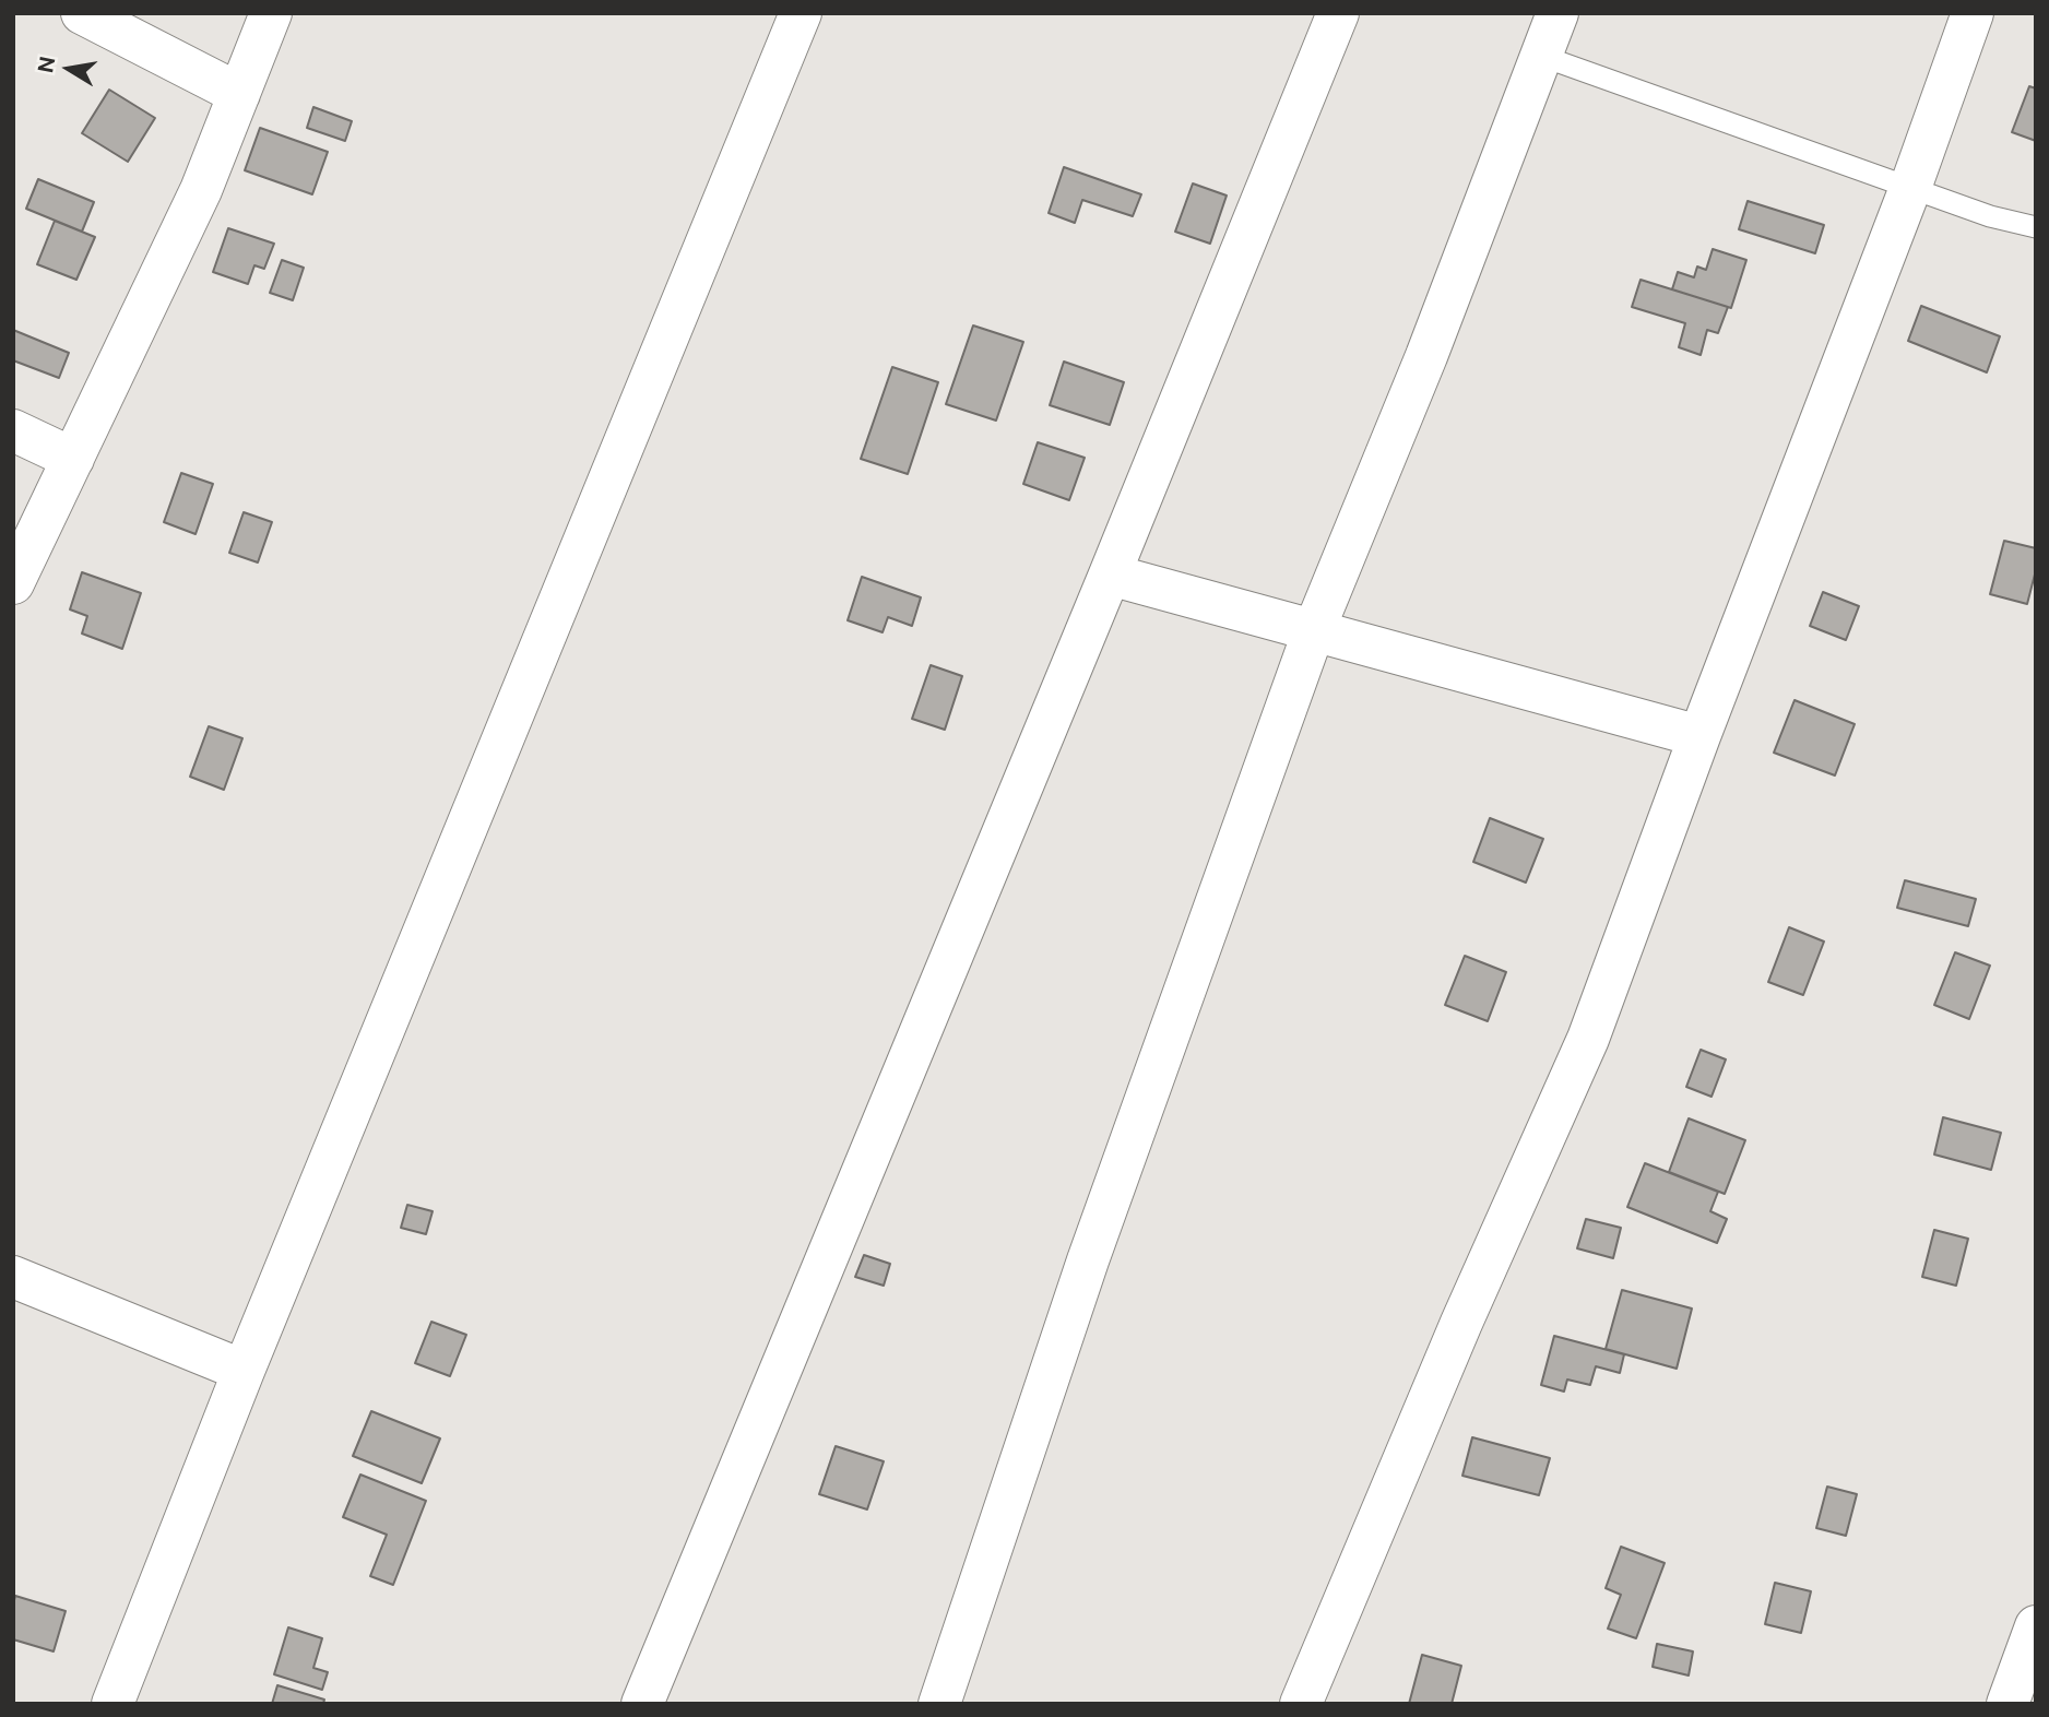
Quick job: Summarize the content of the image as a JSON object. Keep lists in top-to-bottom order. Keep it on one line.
{"north":"left"}
